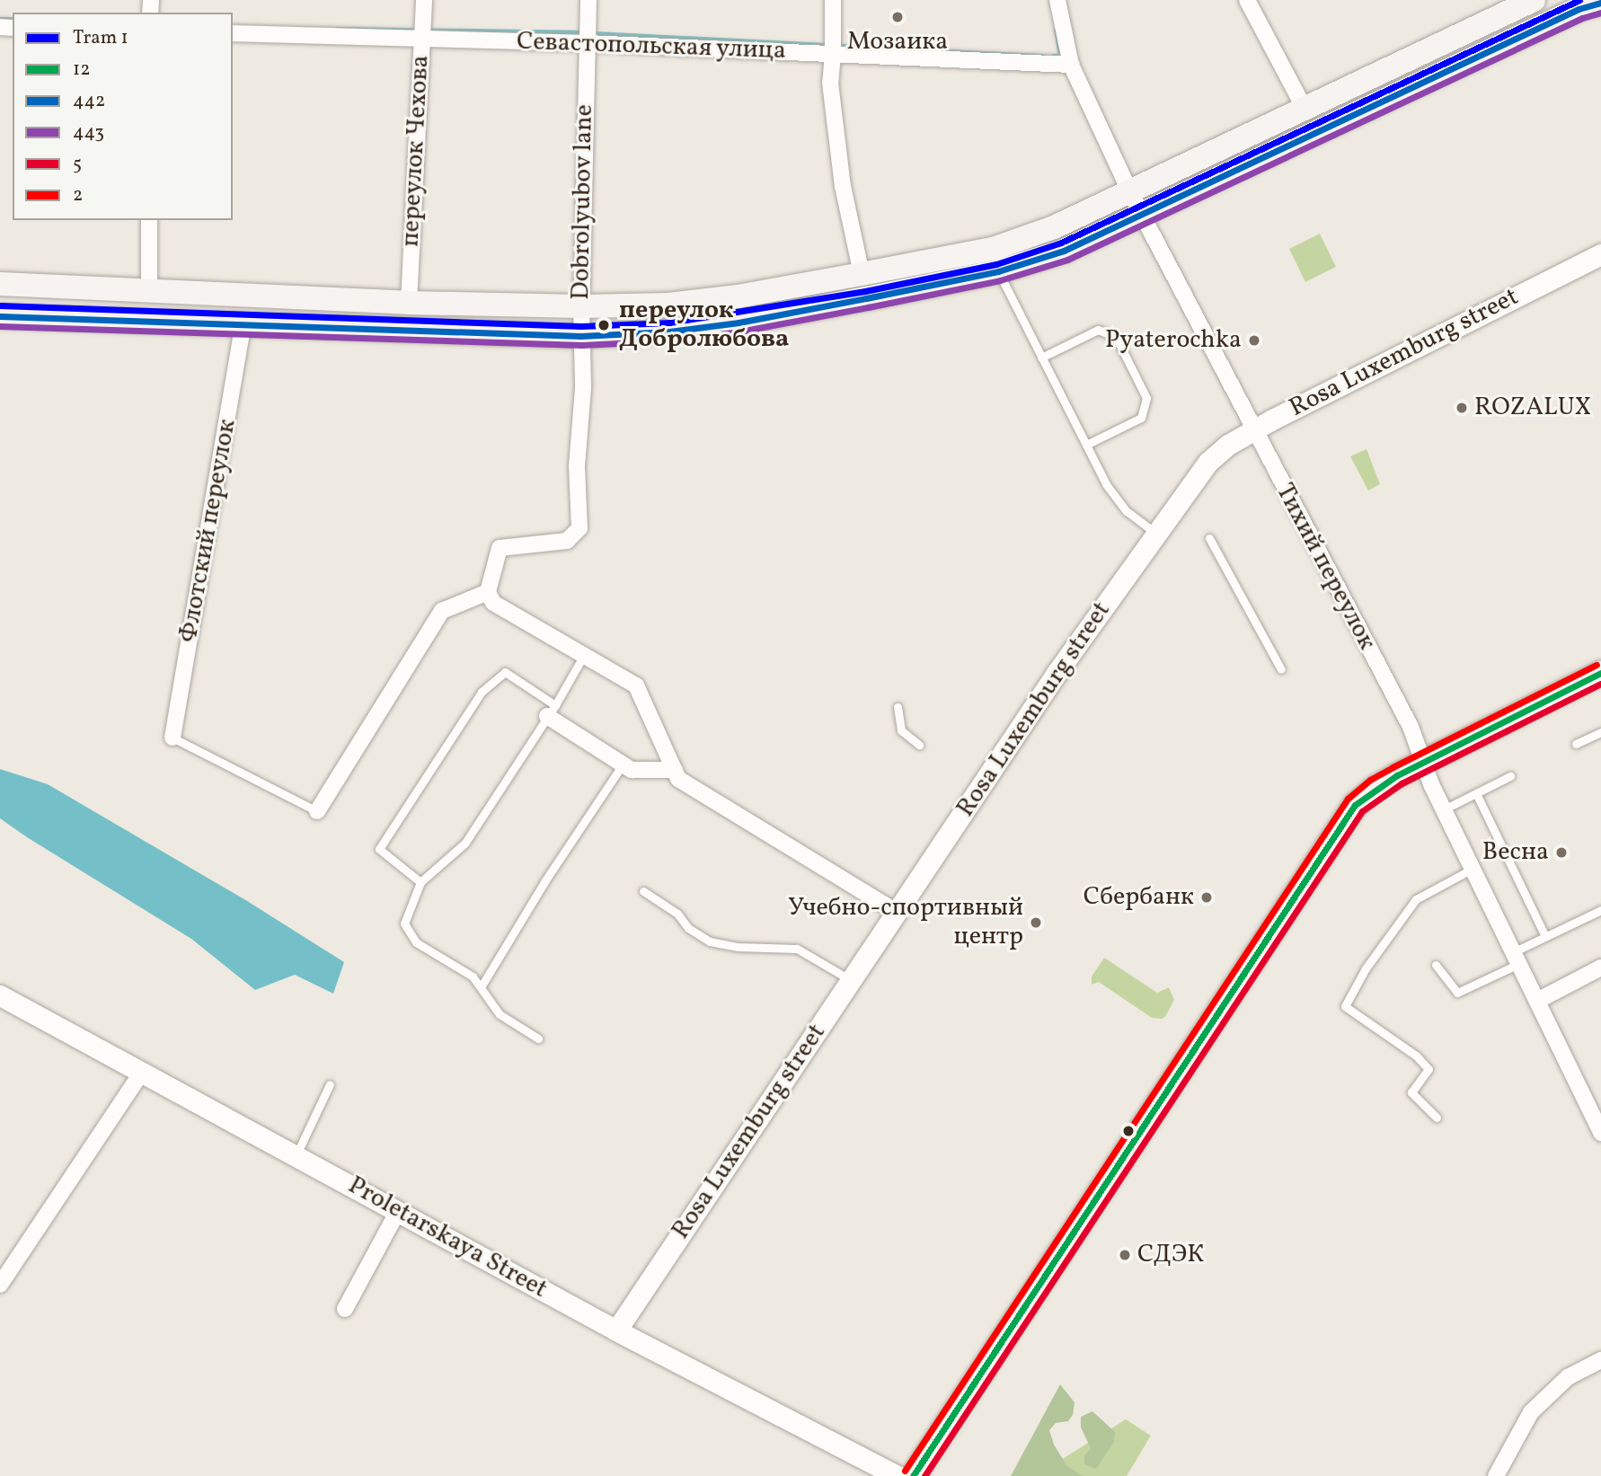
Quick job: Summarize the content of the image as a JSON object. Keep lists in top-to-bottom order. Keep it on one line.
{"streets":{"street":["Севастопольская улица","переулок Чехова","Dobrolyubov lane","Rosa Luxemburg street","Флотский переулок","Тихий переулок","Proletarskaya Street"]},"crossings":[["Севастопольская улица","переулок Чехова"],["Севастопольская улица","Dobrolyubov lane"],["Севастопольская улица","Тихий переулок"],["Rosa Luxemburg street","Тихий переулок"],["Rosa Luxemburg street","Proletarskaya Street"]],"places":["Мозаика","переулок Добролюбова","Pyaterochka","ROZALUX","Весна","Сбербанк","Учебно-спортивный центр","СДЭК"],"lines":["tram line 1","transit line 442","transit line 443","transit line 2","transit line 12","transit line 5"],"legend":["Tram 1","12","442","443","5","2"]}
